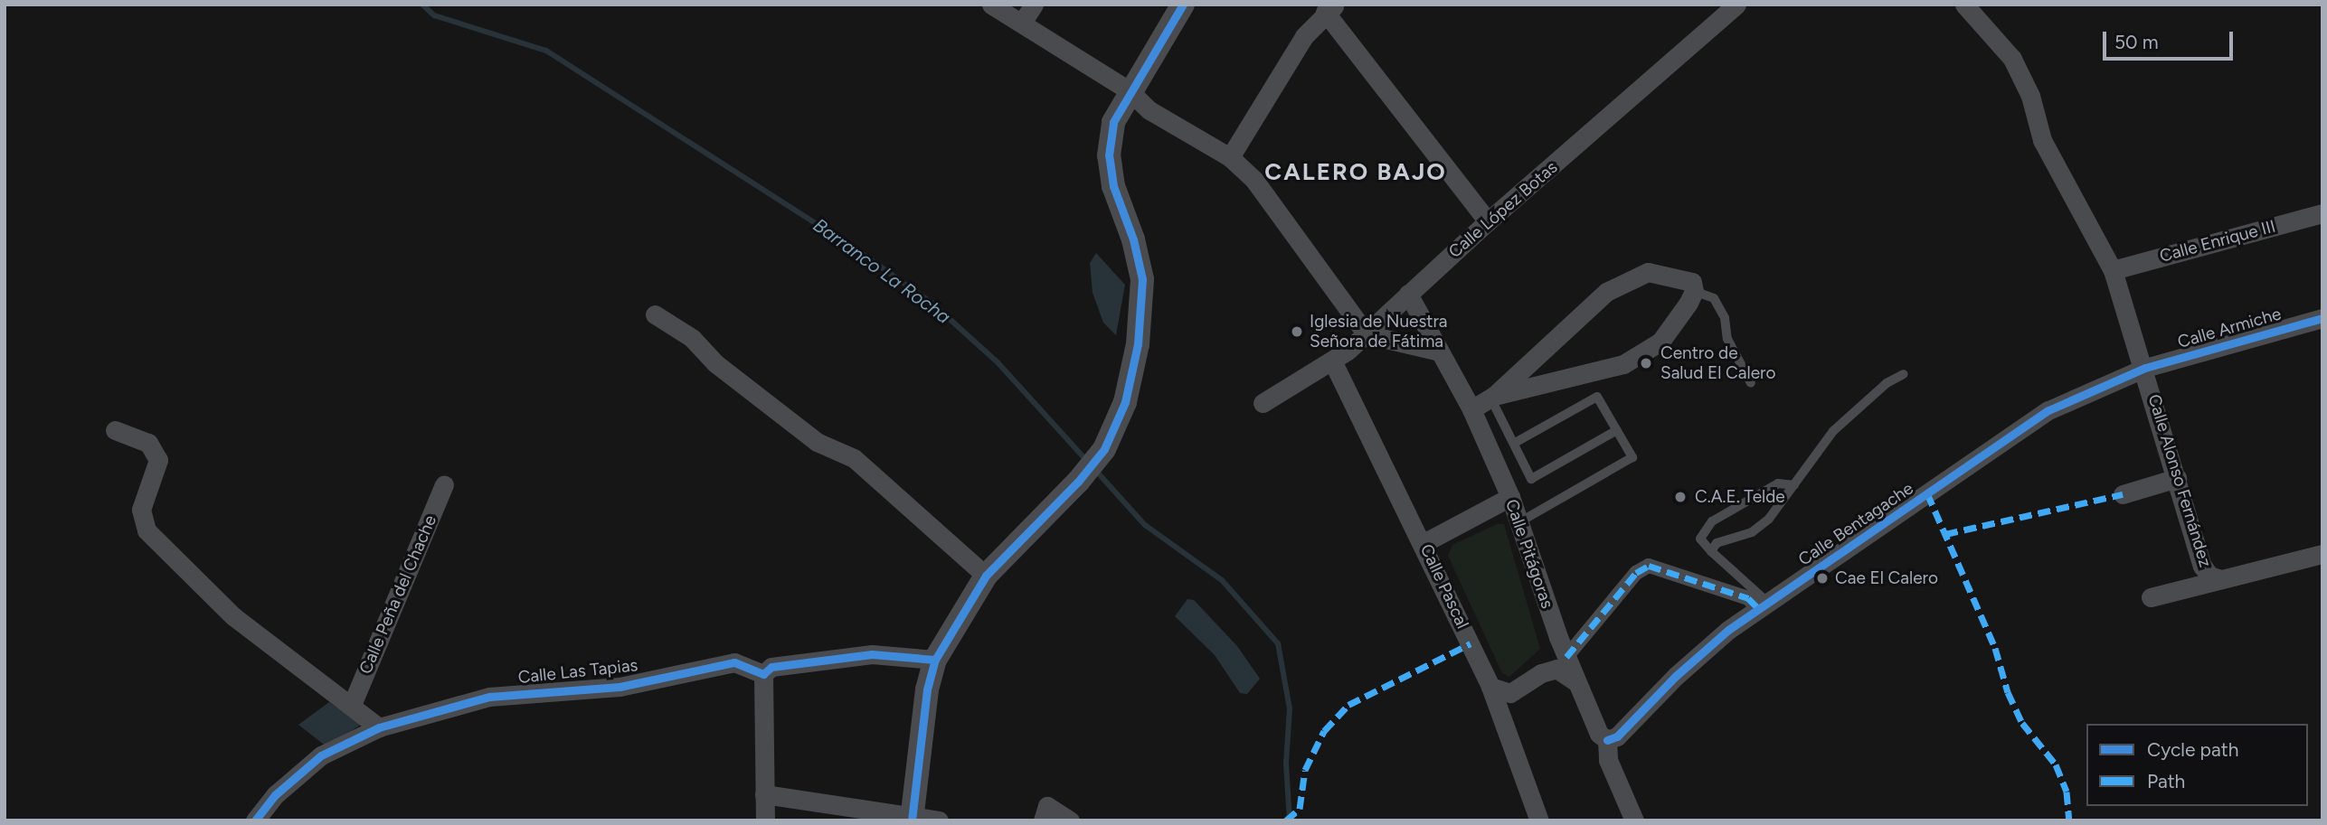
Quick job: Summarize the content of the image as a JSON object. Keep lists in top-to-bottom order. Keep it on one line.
{"streets":{"street":["Calle López Botas","Calle Enrique III","Calle Armiche","Calle Alonso Fernández","Calle Bentagache","Calle Pitágoras","Calle Pascal","Calle Peña del Chache","Calle Las Tapias"]},"crossings":[["Calle López Botas","Calle Pitágoras"],["Calle López Botas","Calle Pascal"],["Calle Enrique III","Calle Alonso Fernández"],["Calle Armiche","Calle Alonso Fernández"],["Calle Armiche","Calle Bentagache"],["Calle Alonso Fernández","Calle Bentagache"],["Calle Bentagache","Calle Pitágoras"]],"districts":["CALERO BAJO"],"water":["Barranco La Rocha"],"places":["Iglesia de Nuestra Señora de Fátima","Centro de Salud El Calero","C.A.E. Telde","Cae El Calero"],"legend":["Cycle path","Path"],"scale_bar":"50 m"}
